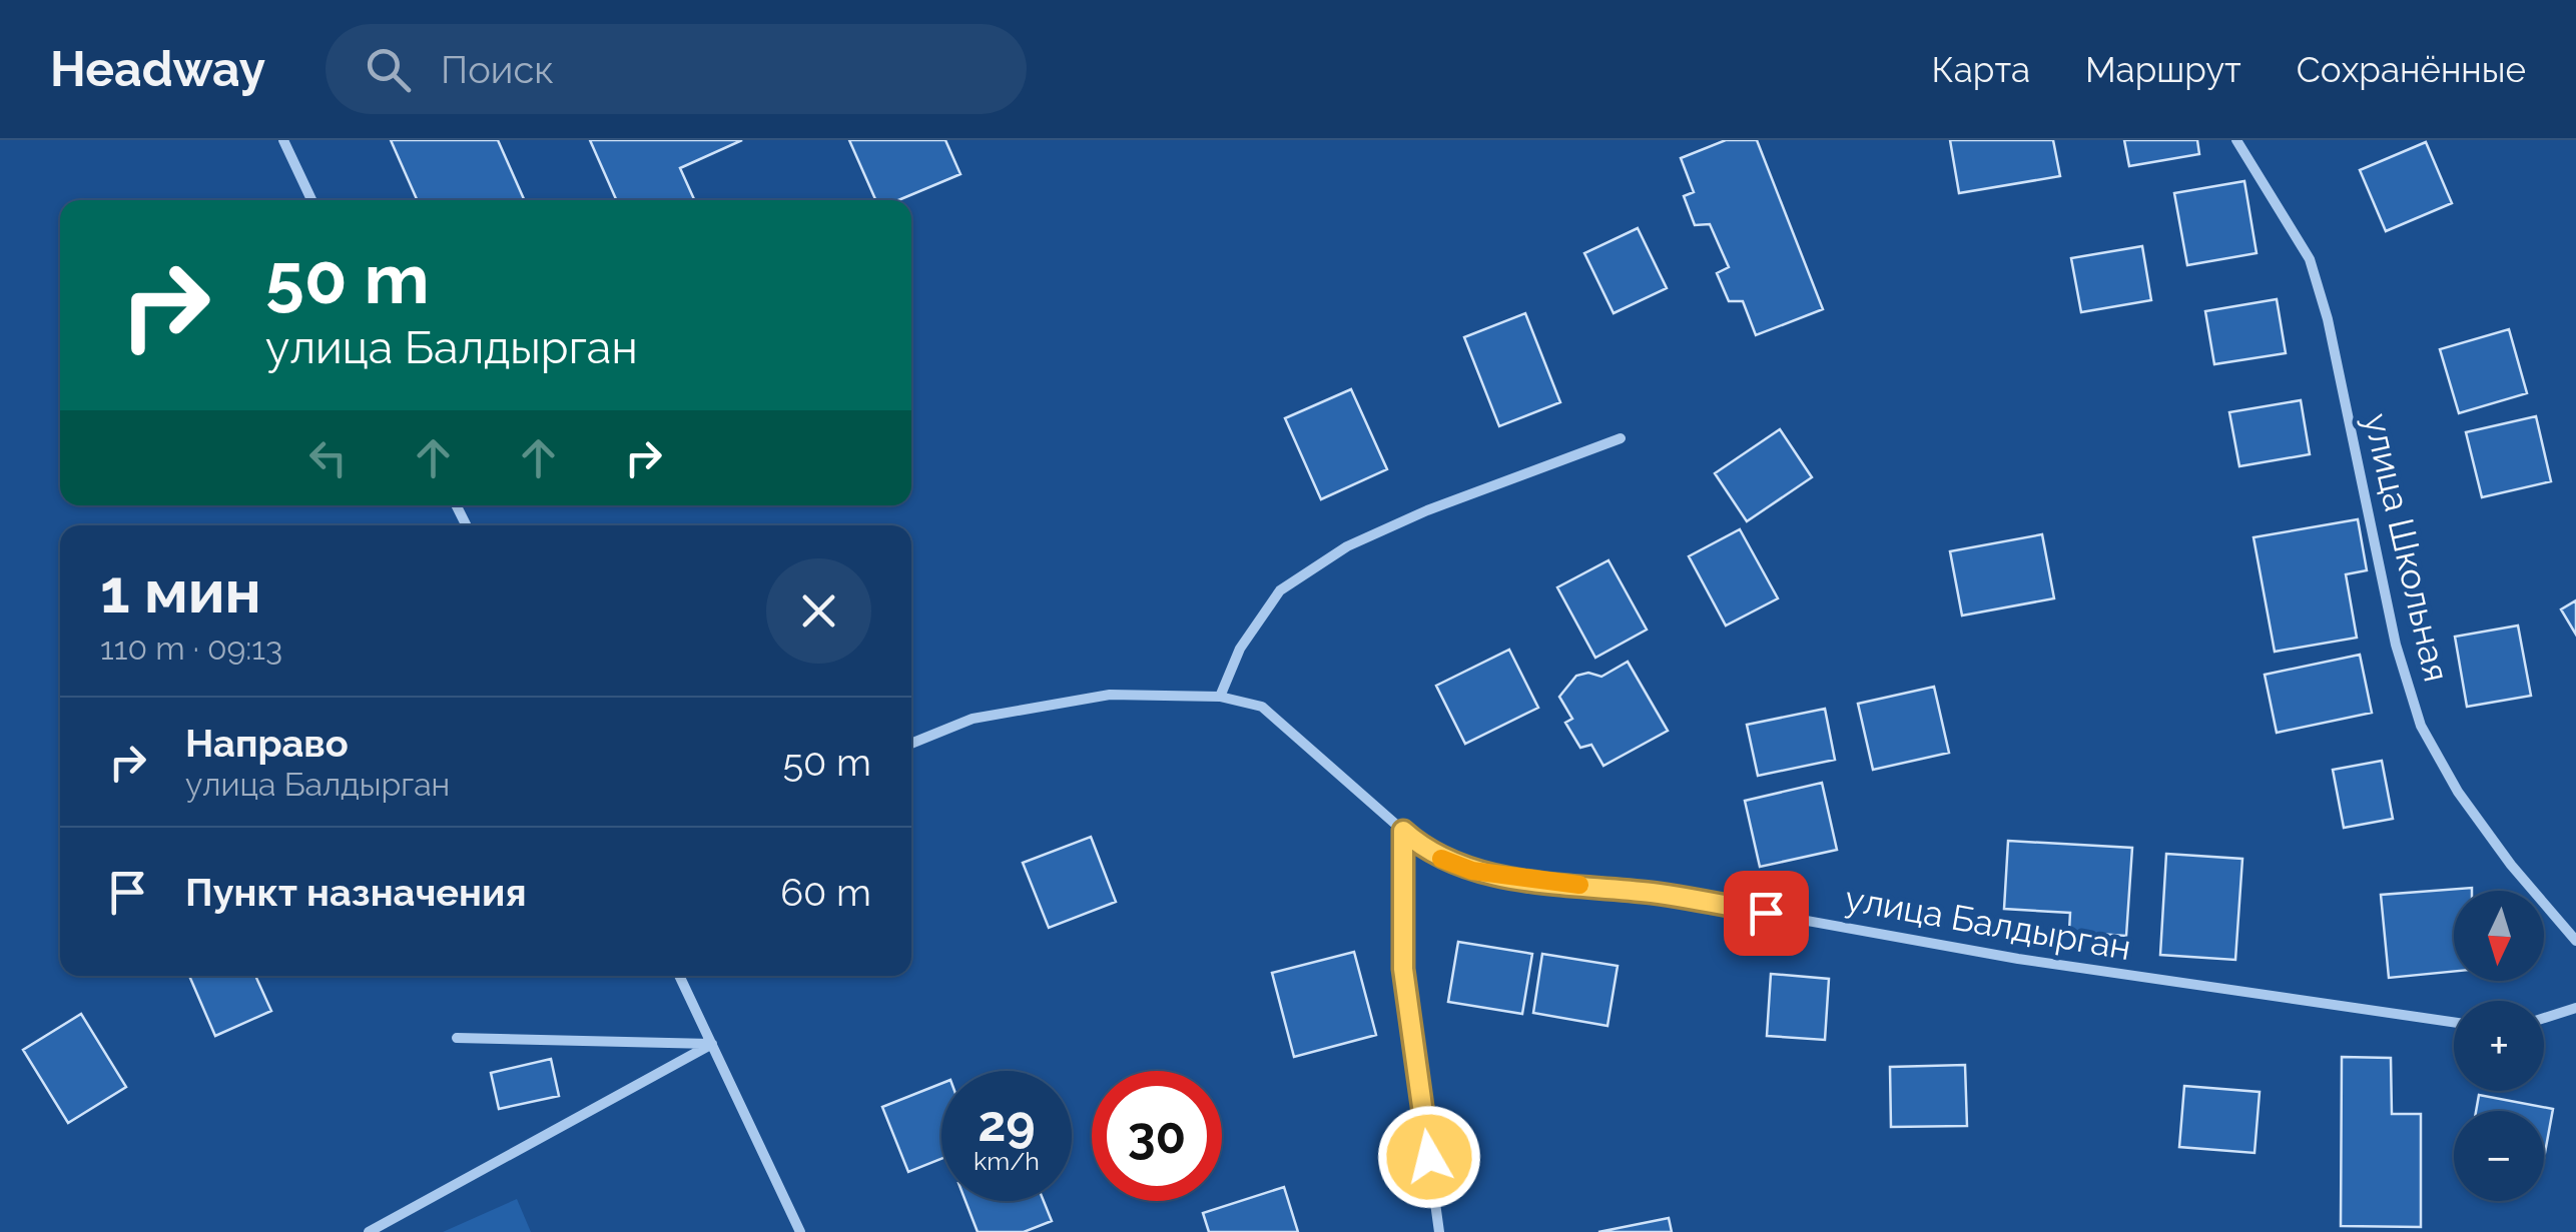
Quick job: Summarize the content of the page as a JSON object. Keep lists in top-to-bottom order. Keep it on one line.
{"streets":{"street":["улица Школьная","улица Балдырган"]},"north":"bottom","page":{"header":"Headway","search":"Поиск","nav":["Карта","Маршрут","Сохранённые"],"turn":["50 m","улица Балдырган"],"heading":["1 мин","110 m · 09:13"],"list":[{"name":"Направо","note":"улица Балдырган","value":"50 m"},{"name":"Пункт назначения","value":"60 m"}],"map_buttons":["+","−"],"speed":"29 km/h","limit":"30"}}
